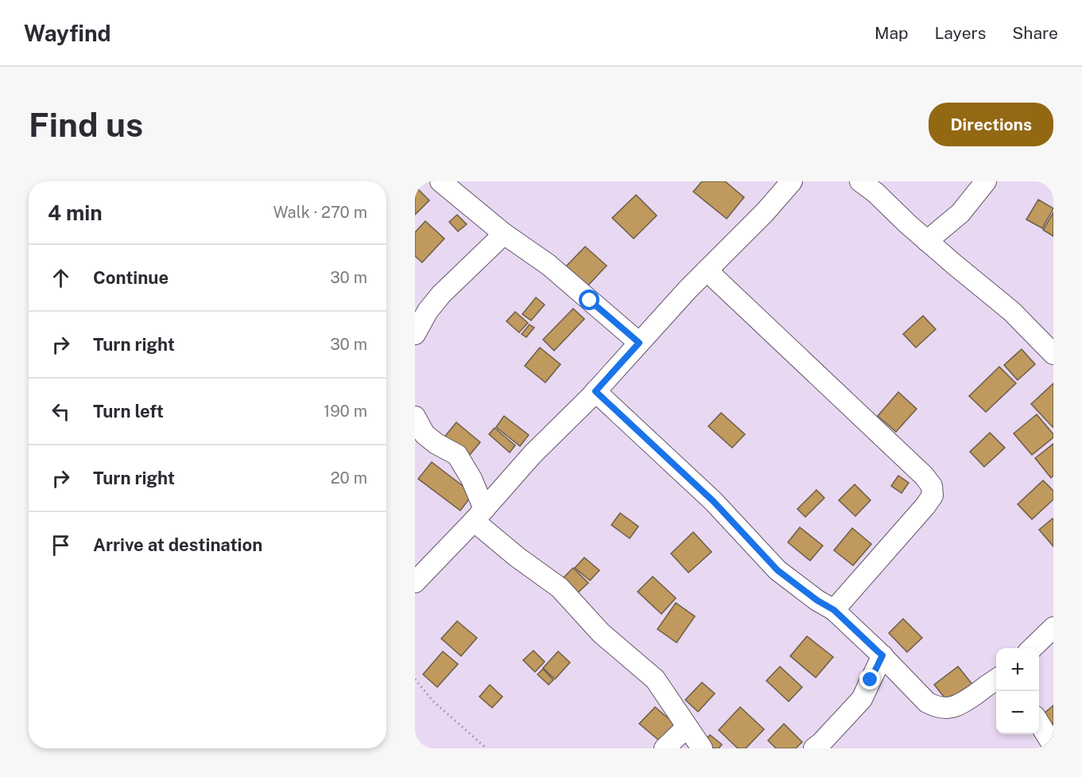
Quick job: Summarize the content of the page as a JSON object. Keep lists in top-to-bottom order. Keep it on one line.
{"page":{"header":"Wayfind","nav":["Map","Layers","Share"],"buttons":"Directions","title":"Find us","heading":["4 min","Walk · 270 m"],"list":[["Continue","30 m"],["Turn right","30 m"],["Turn left","190 m"],["Turn right","20 m"],"Arrive at destination"],"map_buttons":["+","−"]}}
